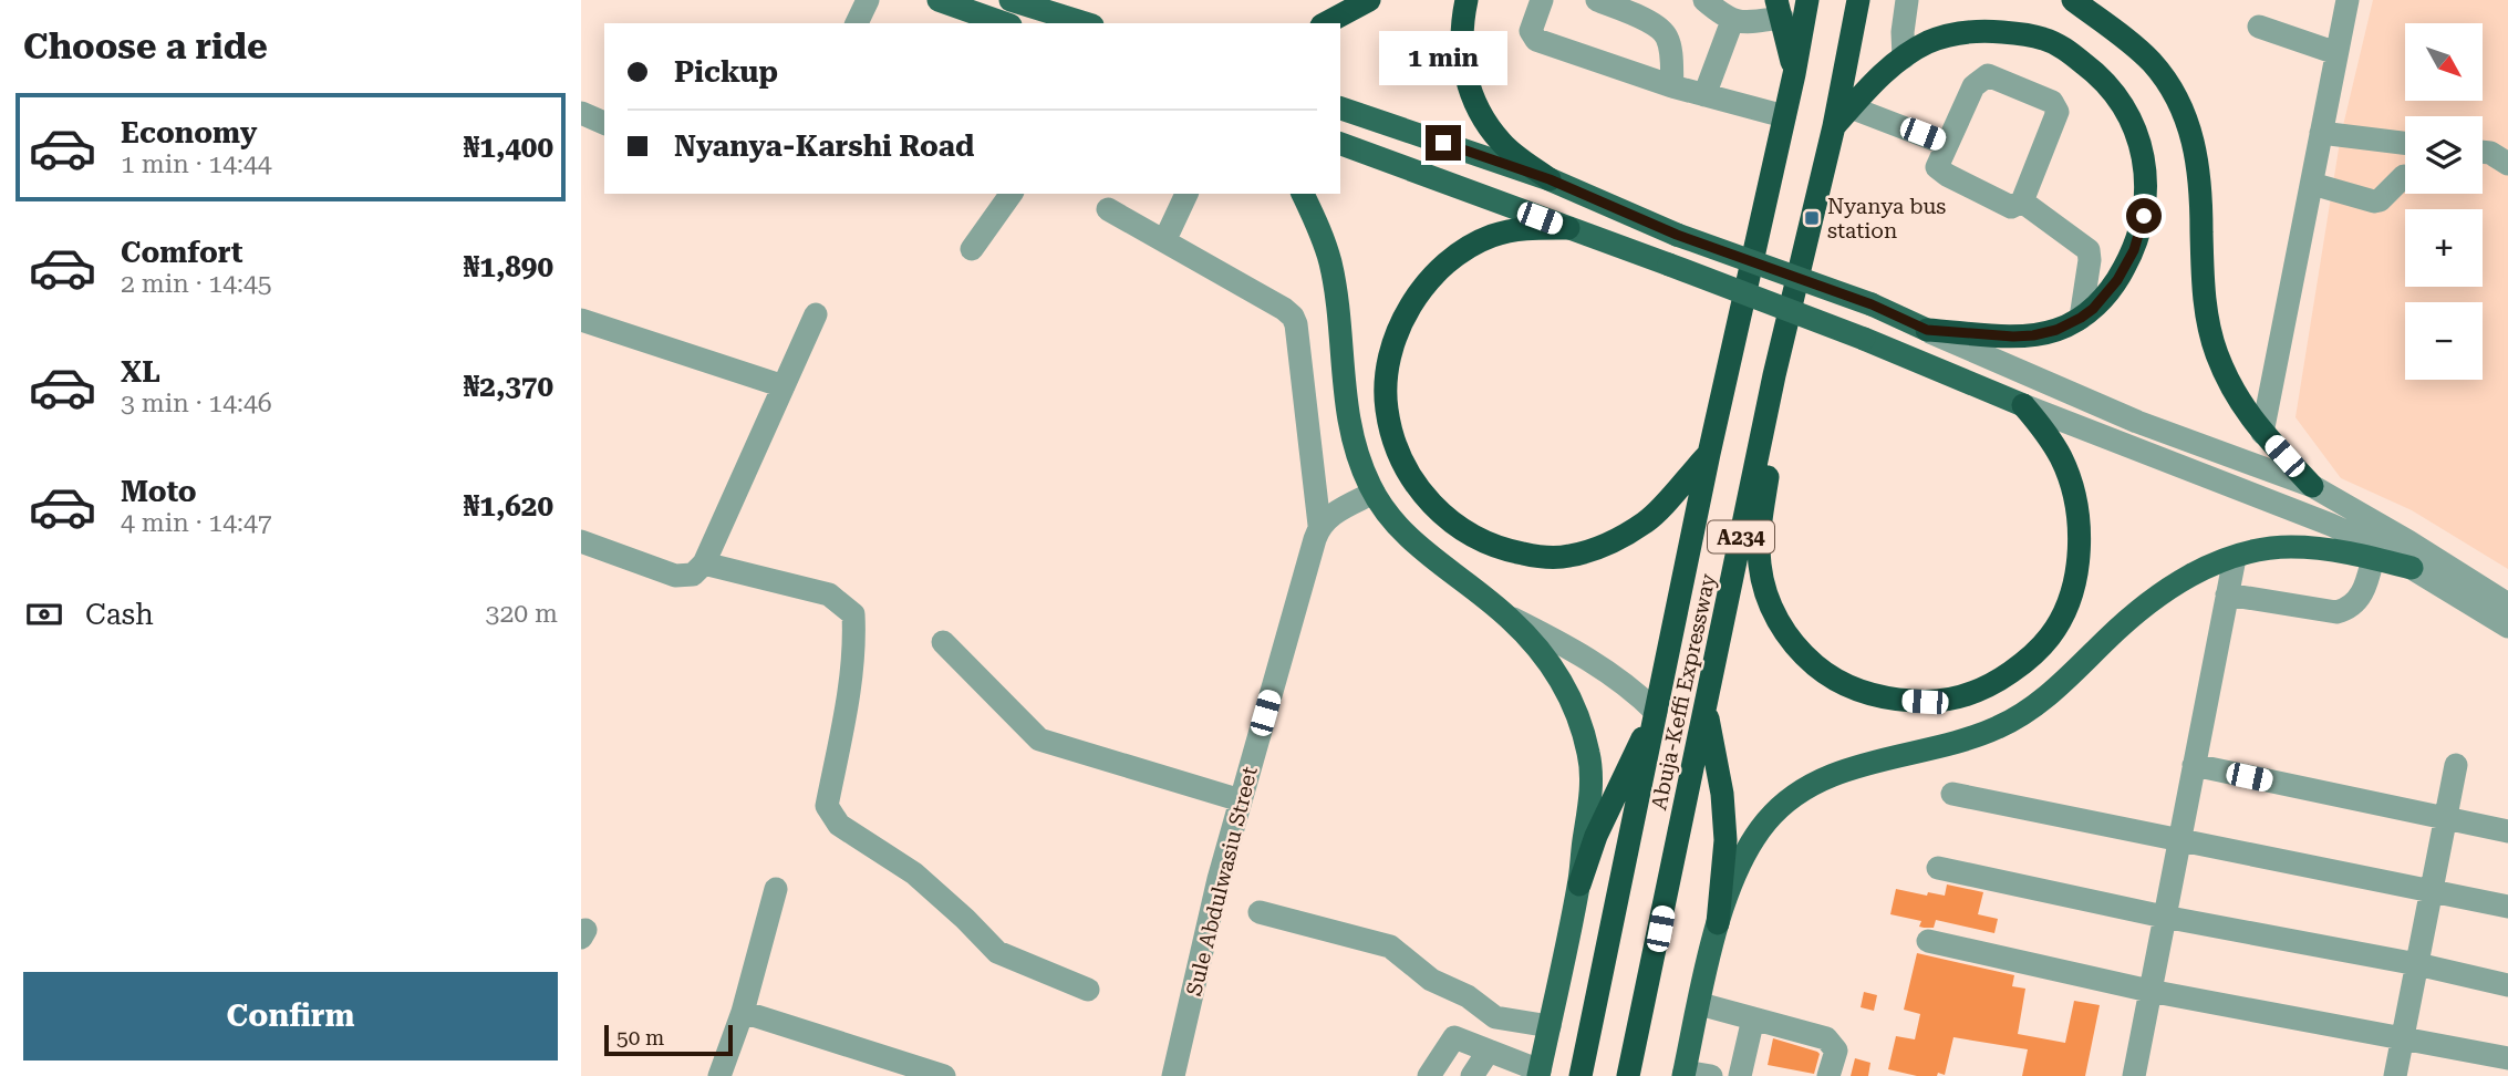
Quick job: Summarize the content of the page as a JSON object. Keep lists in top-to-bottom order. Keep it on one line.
{"streets":{"highway":["A234","Abuja-Keffi Expressway"],"street":["Sule Abdulwasiu Street"]},"places":{"transit":["Nyanya bus station"]},"scale_bar":"50 m","north":"bottom right","page":{"heading":"Choose a ride","map_buttons":["+","−"],"banner":["Pickup","Nyanya-Karshi Road"],"bubble":"1 min","list":[{"name":"Economy","note":"1 min · 14:44","value":"₦1,400"},{"name":"Comfort","note":"2 min · 14:45","value":"₦1,890"},{"name":"XL","note":"3 min · 14:46","value":"₦2,370"},{"name":"Moto","note":"4 min · 14:47","value":"₦1,620"}],"pay":["Cash","320 m"],"buttons":"Confirm","scale":"50 m"}}
